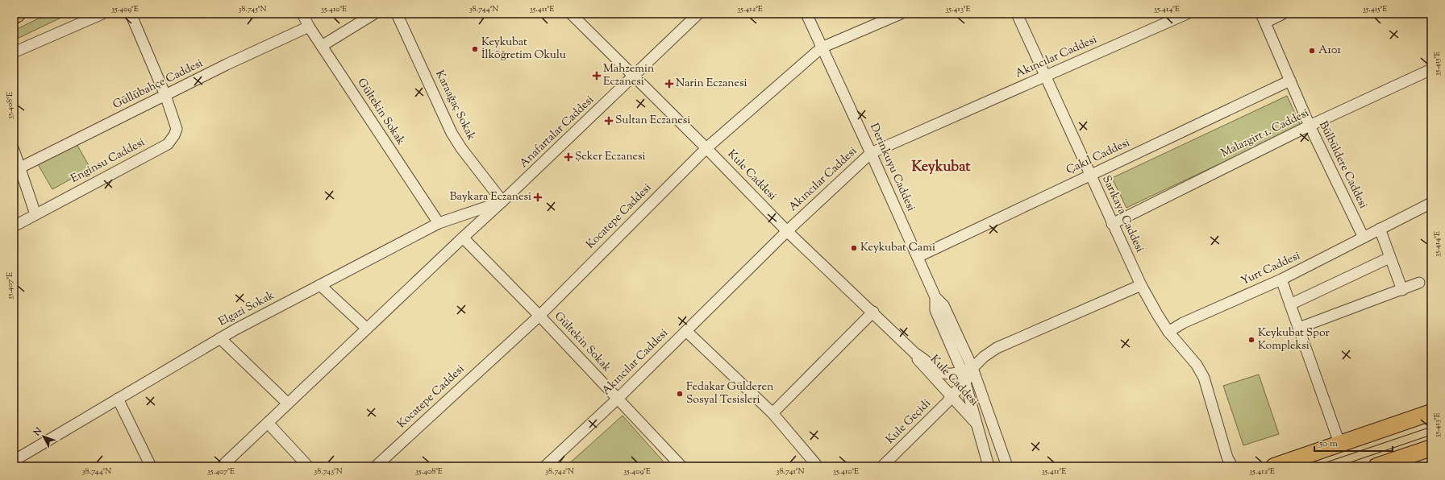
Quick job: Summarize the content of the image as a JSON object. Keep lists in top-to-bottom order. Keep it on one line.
{"streets":{"street":["Akıncılar Caddesi","Güllübahçe Caddesi","Karaağaç Sokak","Gültekin Sokak","Anafartalar Caddesi","Malazgirt 1. Caddesi","Çakıl Caddesi","Enginsu Caddesi","Bülbüldere Caddesi","Derinkuyu Caddesi","Kule Caddesi","Sarıkaya Caddesi","Kocatepe Caddesi","Yurt Caddesi","Elgazi Sokak","Kule Geçidi"]},"crossings":[["Akıncılar Caddesi","Gültekin Sokak"],["Akıncılar Caddesi","Derinkuyu Caddesi"],["Akıncılar Caddesi","Kule Caddesi"],["Akıncılar Caddesi","Sarıkaya Caddesi"],["Güllübahçe Caddesi","Gültekin Sokak"],["Güllübahçe Caddesi","Enginsu Caddesi"],["Karaağaç Sokak","Anafartalar Caddesi"],["Karaağaç Sokak","Elgazi Sokak"],["Gültekin Sokak","Anafartalar Caddesi"],["Gültekin Sokak","Kocatepe Caddesi"],["Gültekin Sokak","Elgazi Sokak"],["Anafartalar Caddesi","Kule Caddesi"],["Anafartalar Caddesi","Elgazi Sokak"],["Malazgirt 1. Caddesi","Bülbüldere Caddesi"],["Malazgirt 1. Caddesi","Sarıkaya Caddesi"],["Çakıl Caddesi","Bülbüldere Caddesi"],["Çakıl Caddesi","Derinkuyu Caddesi"],["Çakıl Caddesi","Sarıkaya Caddesi"],["Bülbüldere Caddesi","Yurt Caddesi"],["Derinkuyu Caddesi","Kule Caddesi"],["Derinkuyu Caddesi","Kocatepe Caddesi"],["Derinkuyu Caddesi","Kule Geçidi"],["Kule Caddesi","Kocatepe Caddesi"],["Kule Caddesi","Kule Geçidi"]],"districts":["Keykubat"],"places":{"other":["Keykubat İlköğretim Okulu","A101","Keykubat Cami","Keykubat Spor Kompleksi","Fedakar Gülderen Sosyal Tesisleri"],"health":["Mahzemin Eczanesi","Narin Eczanesi","Sultan Eczanesi","Şeker Eczanesi","Baykara Eczanesi"]},"scale_bar":"50 m","north":"top left","coordinates":["35.409°E","38.745°N","35.410°E","38.744°N","35.411°E","35.412°E","35.413°E","35.414°E","35.415°E","35.408°E","35.407°E","38.743°N","38.742°N","38.741°N"]}
